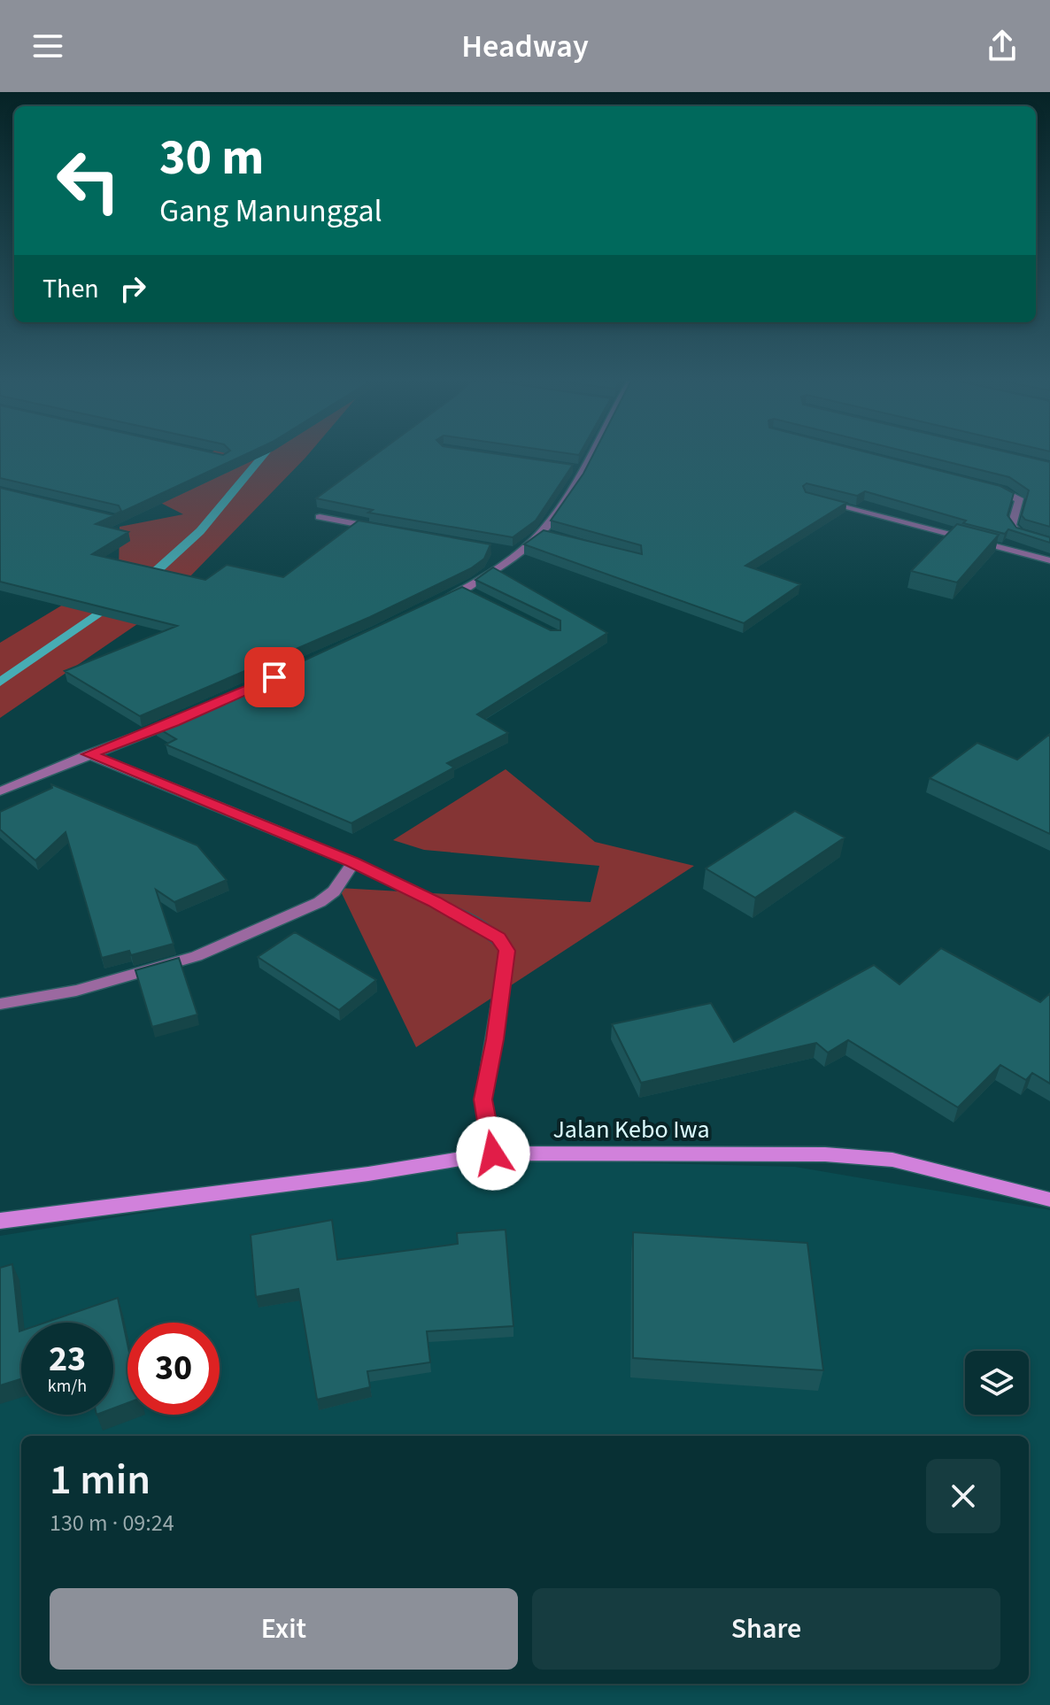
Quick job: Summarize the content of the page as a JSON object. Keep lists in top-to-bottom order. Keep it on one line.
{"streets":{"street":["Jalan Kebo Iwa"]},"page":{"header":"Headway","turn":["30 m","Gang Manunggal"],"then":"Then","speed":"23 km/h","limit":"30","heading":["1 min","130 m · 09:24"],"buttons":["Exit","Share"]}}
